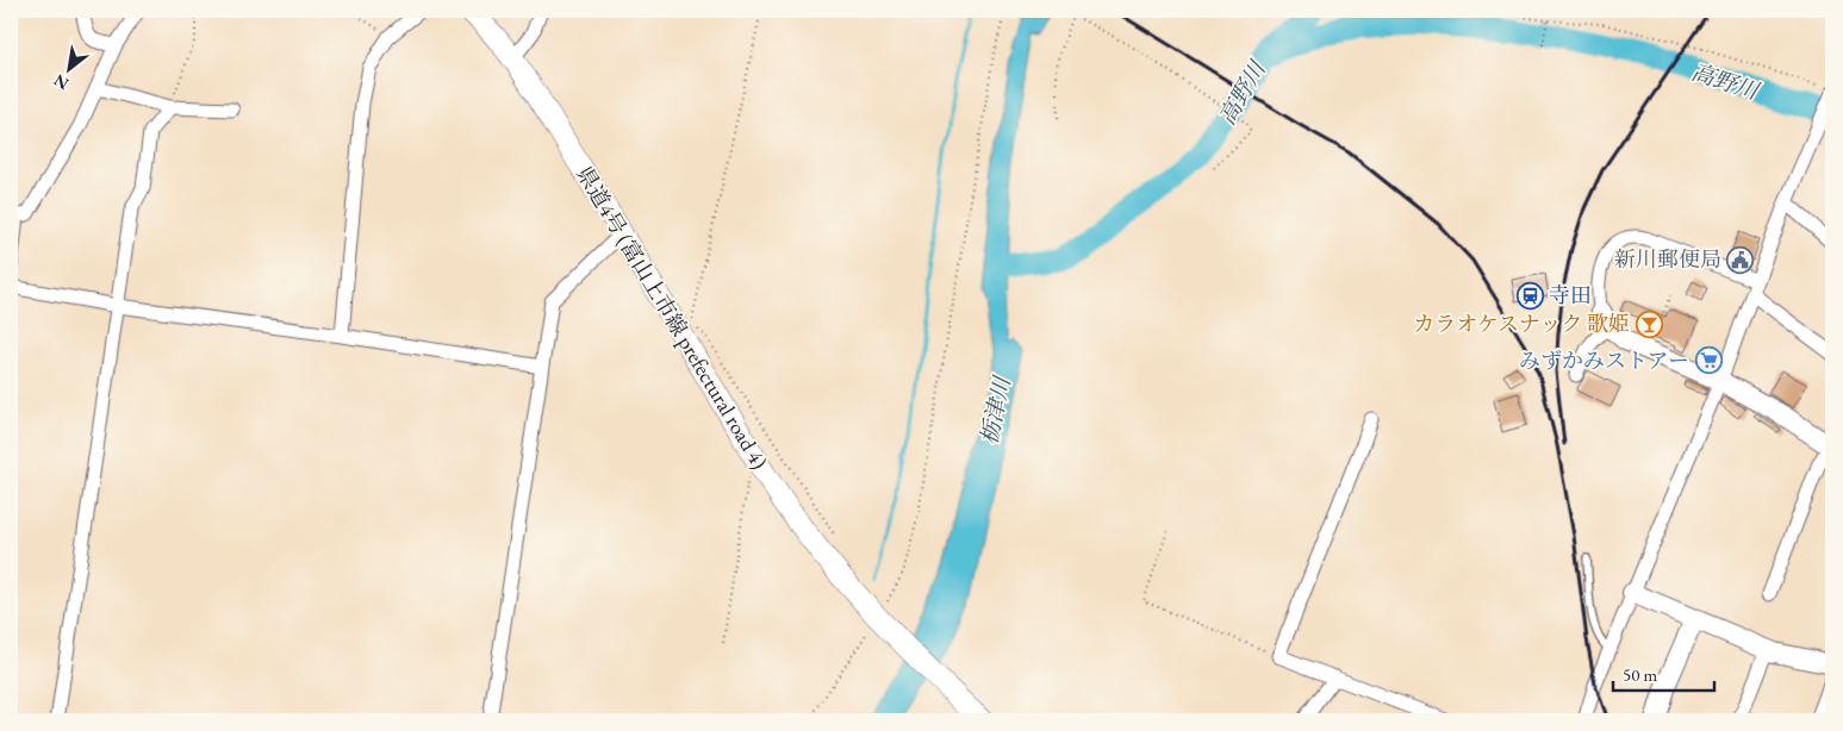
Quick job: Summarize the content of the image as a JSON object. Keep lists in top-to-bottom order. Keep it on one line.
{"streets":{"main road":["県道4号 (富山上市線 prefectural road 4)"]},"water":["高野川","栃津川"],"places":{"public building":["新川郵便局"],"station":["寺田"],"bar":["カラオケスナック 歌姫"],"supermarket":["みずかみストアー"]},"scale_bar":"50 m","north":"bottom left"}
